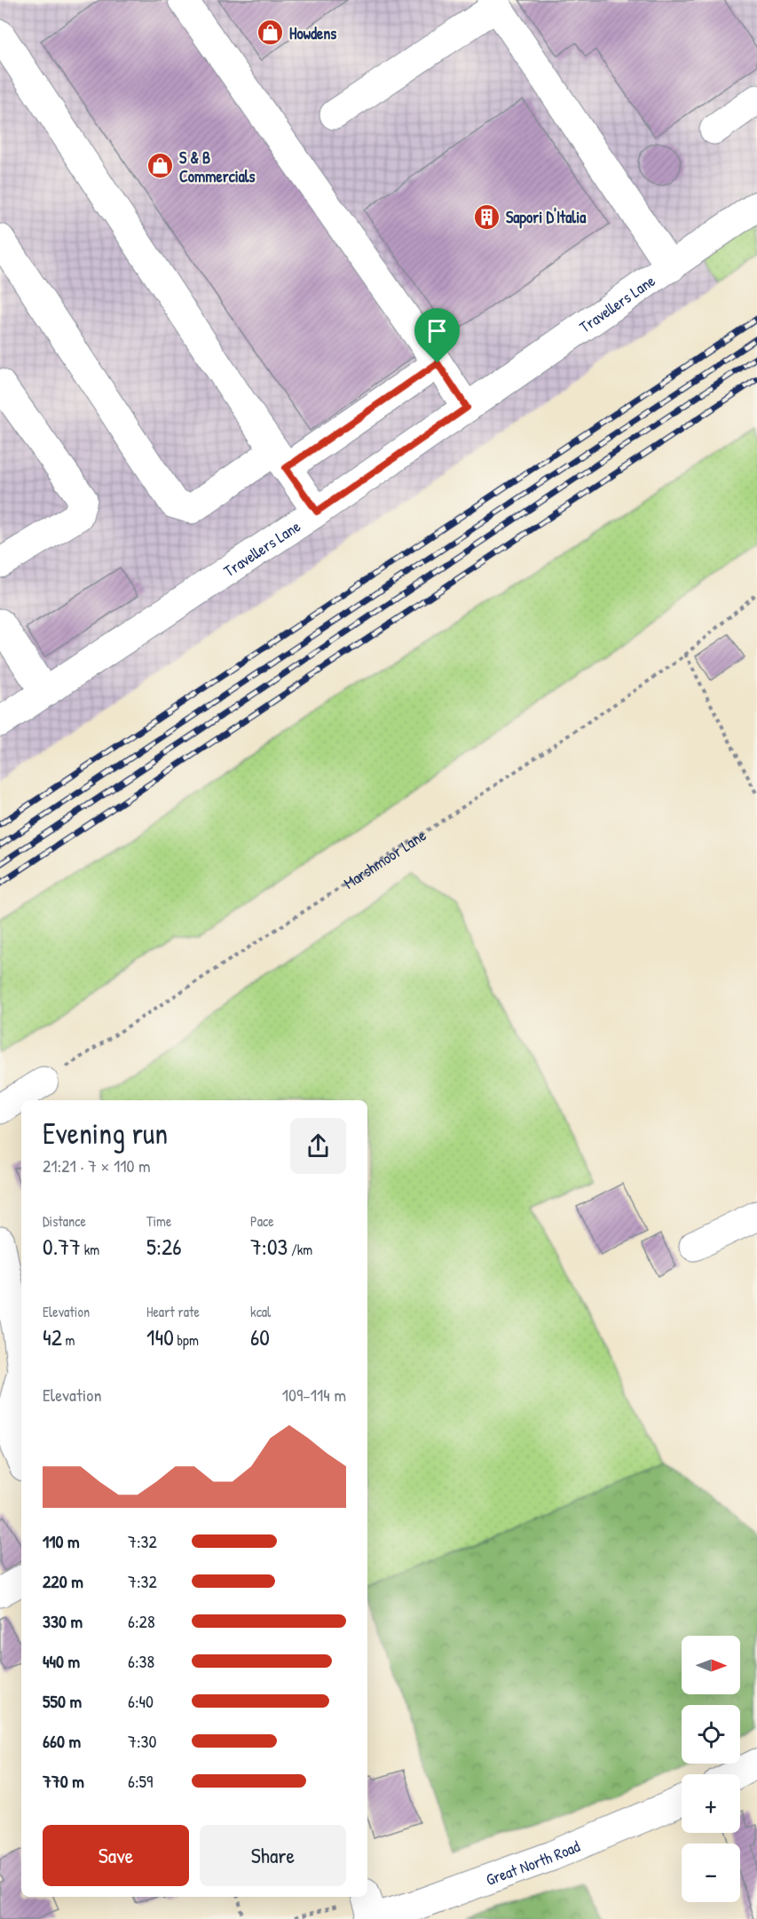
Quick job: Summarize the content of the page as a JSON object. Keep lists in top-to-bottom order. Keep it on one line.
{"streets":{"street":["Travellers Lane","Great North Road"],"path":["Marshmoor Lane"]},"places":{"shop":["Howdens","S & B Commercials"],"building":["Sapori D'Italia"]},"north":"right","page":{"heading":["Evening run","21:21 · 7 × 110 m"],"stats":[["Distance","0.77 km"],["Time","5:26"],["Pace","7:03 /km"],["Elevation","42 m"],["Heart rate","140 bpm"],["kcal","60"]],"chart":["Elevation","109–114 m"],"list":[{"name":"110 m","note":"7:32"},{"name":"220 m","note":"7:32"},{"name":"330 m","note":"6:28"},{"name":"440 m","note":"6:38"},{"name":"550 m","note":"6:40"},{"name":"660 m","note":"7:30"},{"name":"770 m","note":"6:59"}],"map_buttons":["+","−"],"buttons":["Save","Share"]}}
